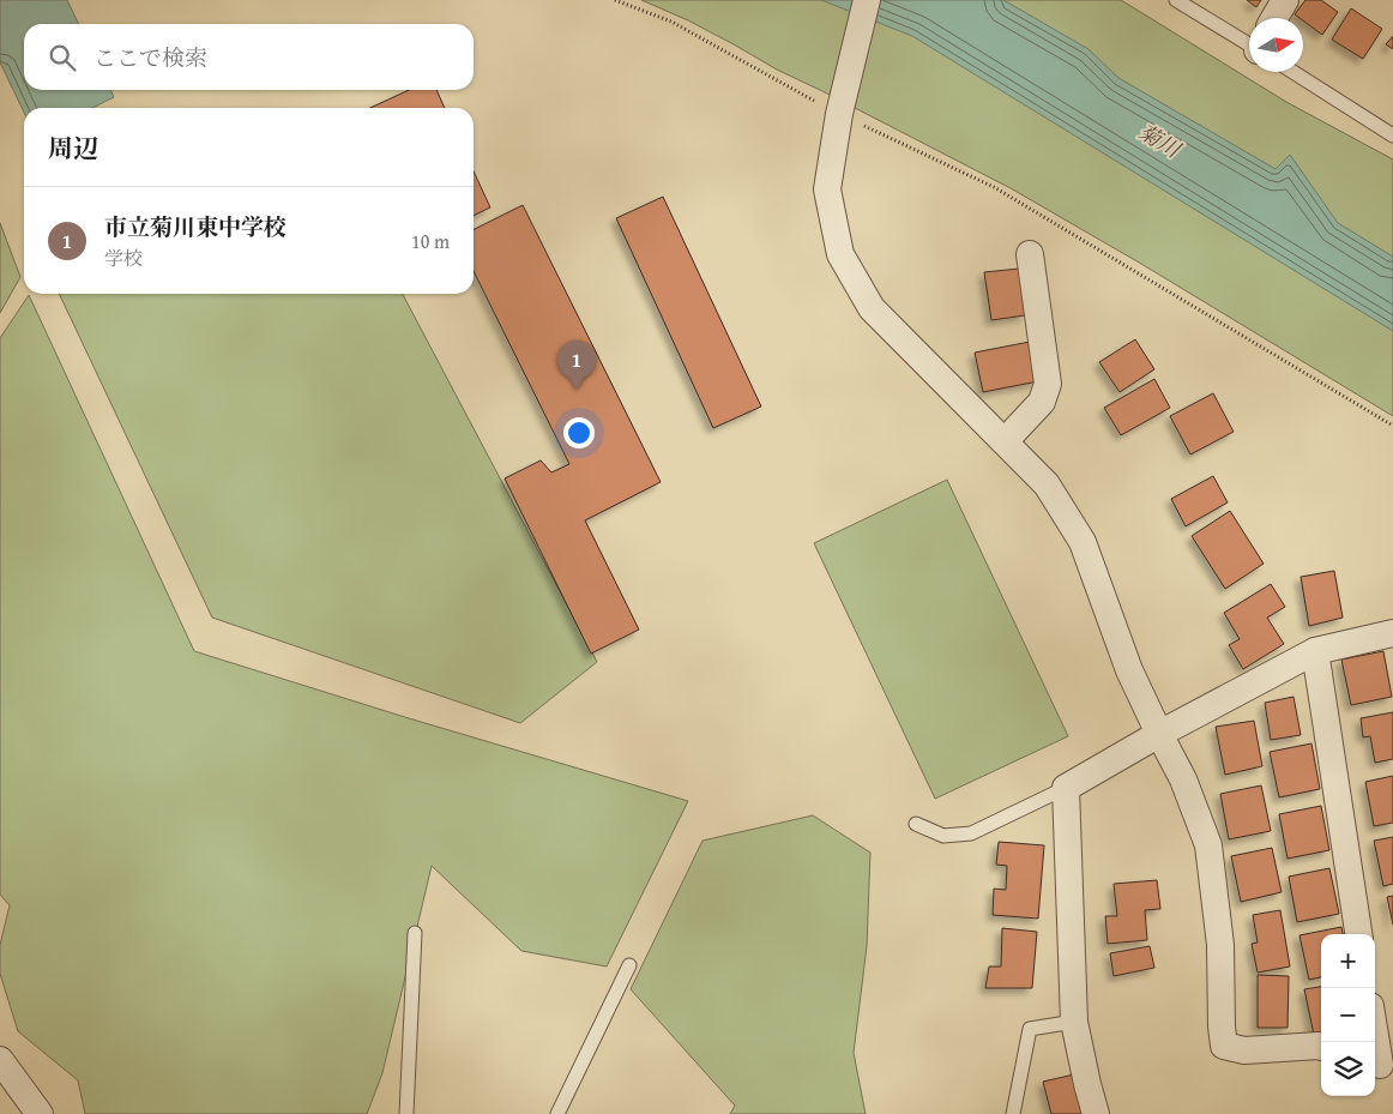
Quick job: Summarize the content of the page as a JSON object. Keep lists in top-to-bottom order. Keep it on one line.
{"water":["菊川"],"north":"right","page":{"search":"ここで検索","heading":"周辺","list":[{"mark":"1","name":"市立菊川東中学校","note":"学校","value":"10 m"}],"pins":"1","map_buttons":["+","−"]}}
